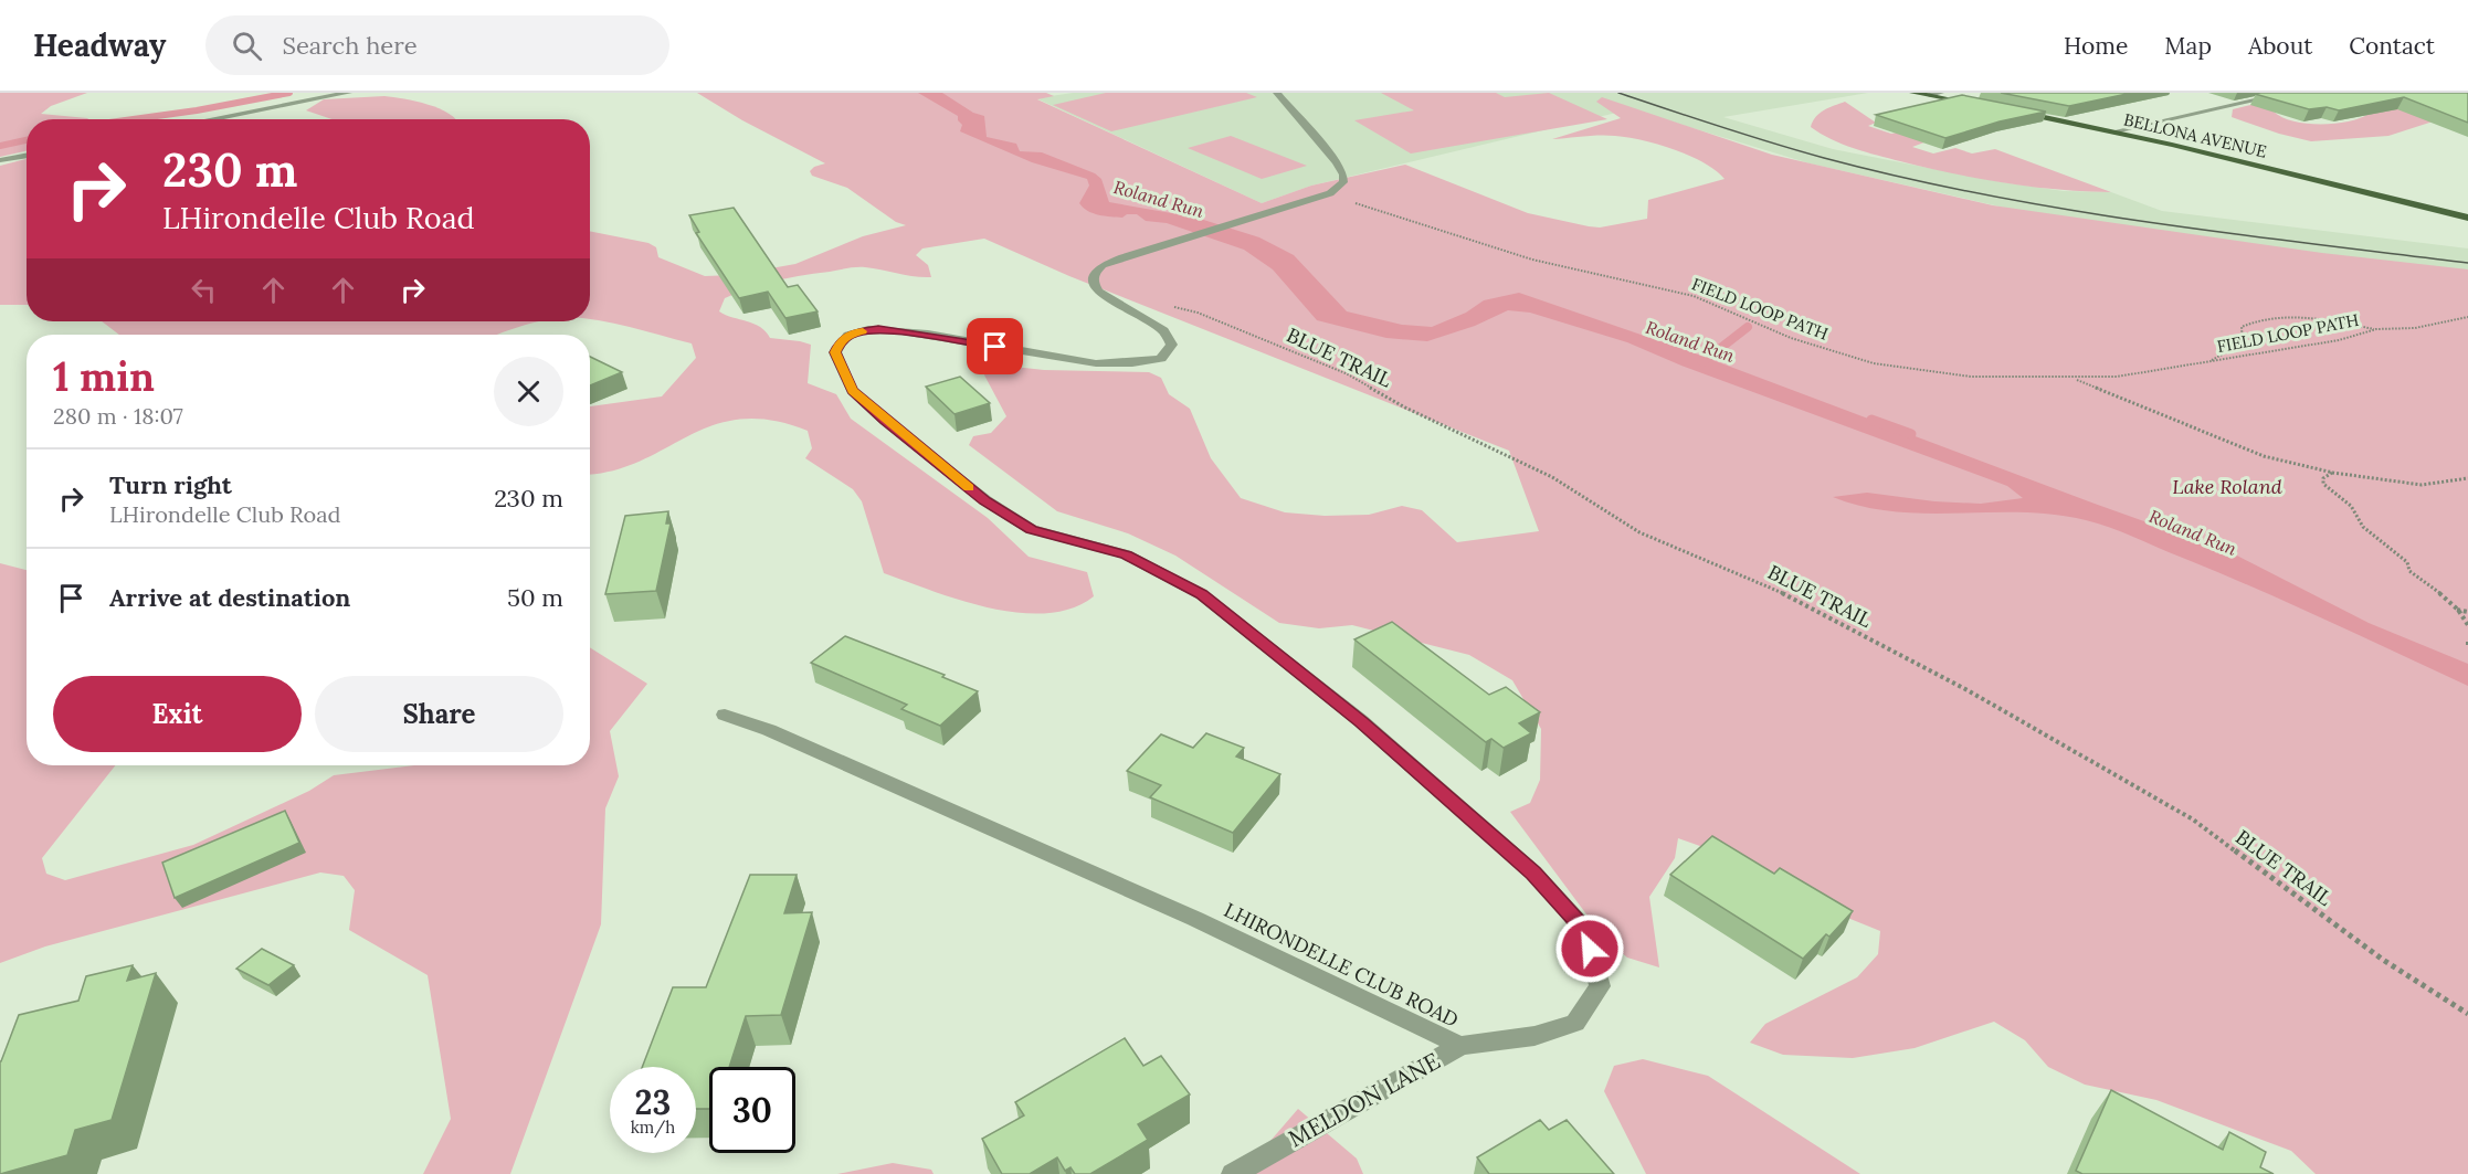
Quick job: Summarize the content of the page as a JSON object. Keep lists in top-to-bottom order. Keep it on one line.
{"streets":{"main road":["BELLONA AVENUE"],"street":["LHIRONDELLE CLUB ROAD","MELDON LANE"],"path":["FIELD LOOP PATH","BLUE TRAIL"]},"crossings":[["FIELD LOOP PATH","LHIRONDELLE CLUB ROAD"],["LHIRONDELLE CLUB ROAD","MELDON LANE"]],"water":["Roland Run"],"parks":["Lake Roland"],"page":{"header":"Headway","search":"Search here","nav":["Home","Map","About","Contact"],"turn":["230 m","LHirondelle Club Road"],"heading":["1 min","280 m · 18:07"],"list":[{"name":"Turn right","note":"LHirondelle Club Road","value":"230 m"},{"name":"Arrive at destination","value":"50 m"}],"buttons":["Exit","Share"],"speed":"23 km/h","limit":"30"}}
